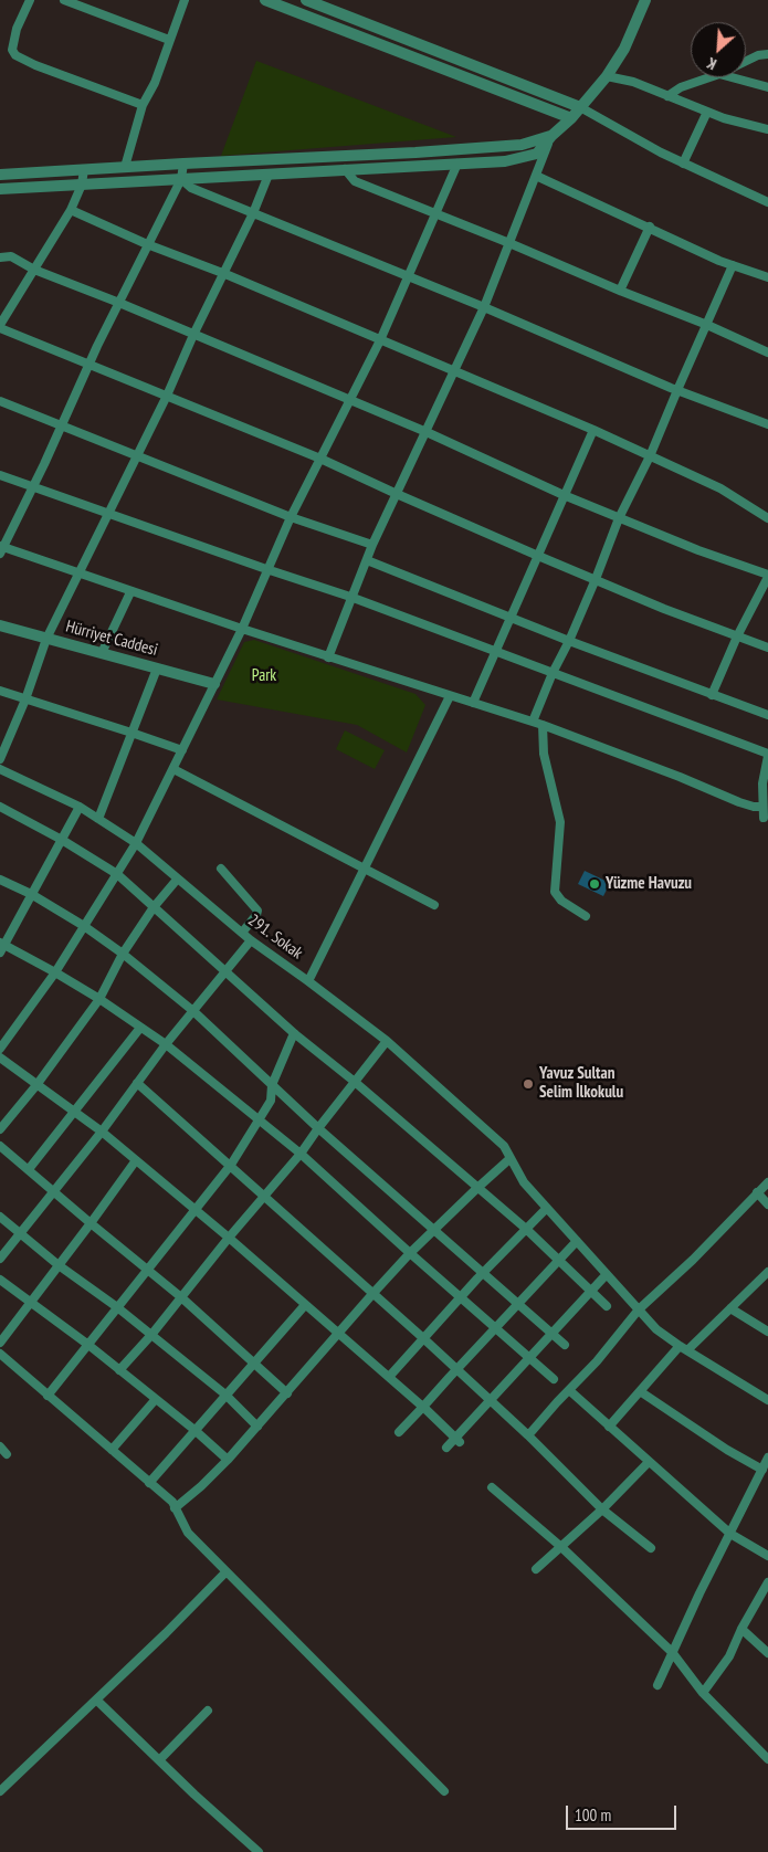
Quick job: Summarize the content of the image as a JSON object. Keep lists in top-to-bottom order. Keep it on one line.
{"streets":{"street":["Hürriyet Caddesi","291. Sokak"]},"parks":["Park"],"places":["Yüzme Havuzu","Yavuz Sultan Selim İlkokulu"],"scale_bar":"100 m","north":"bottom left"}
